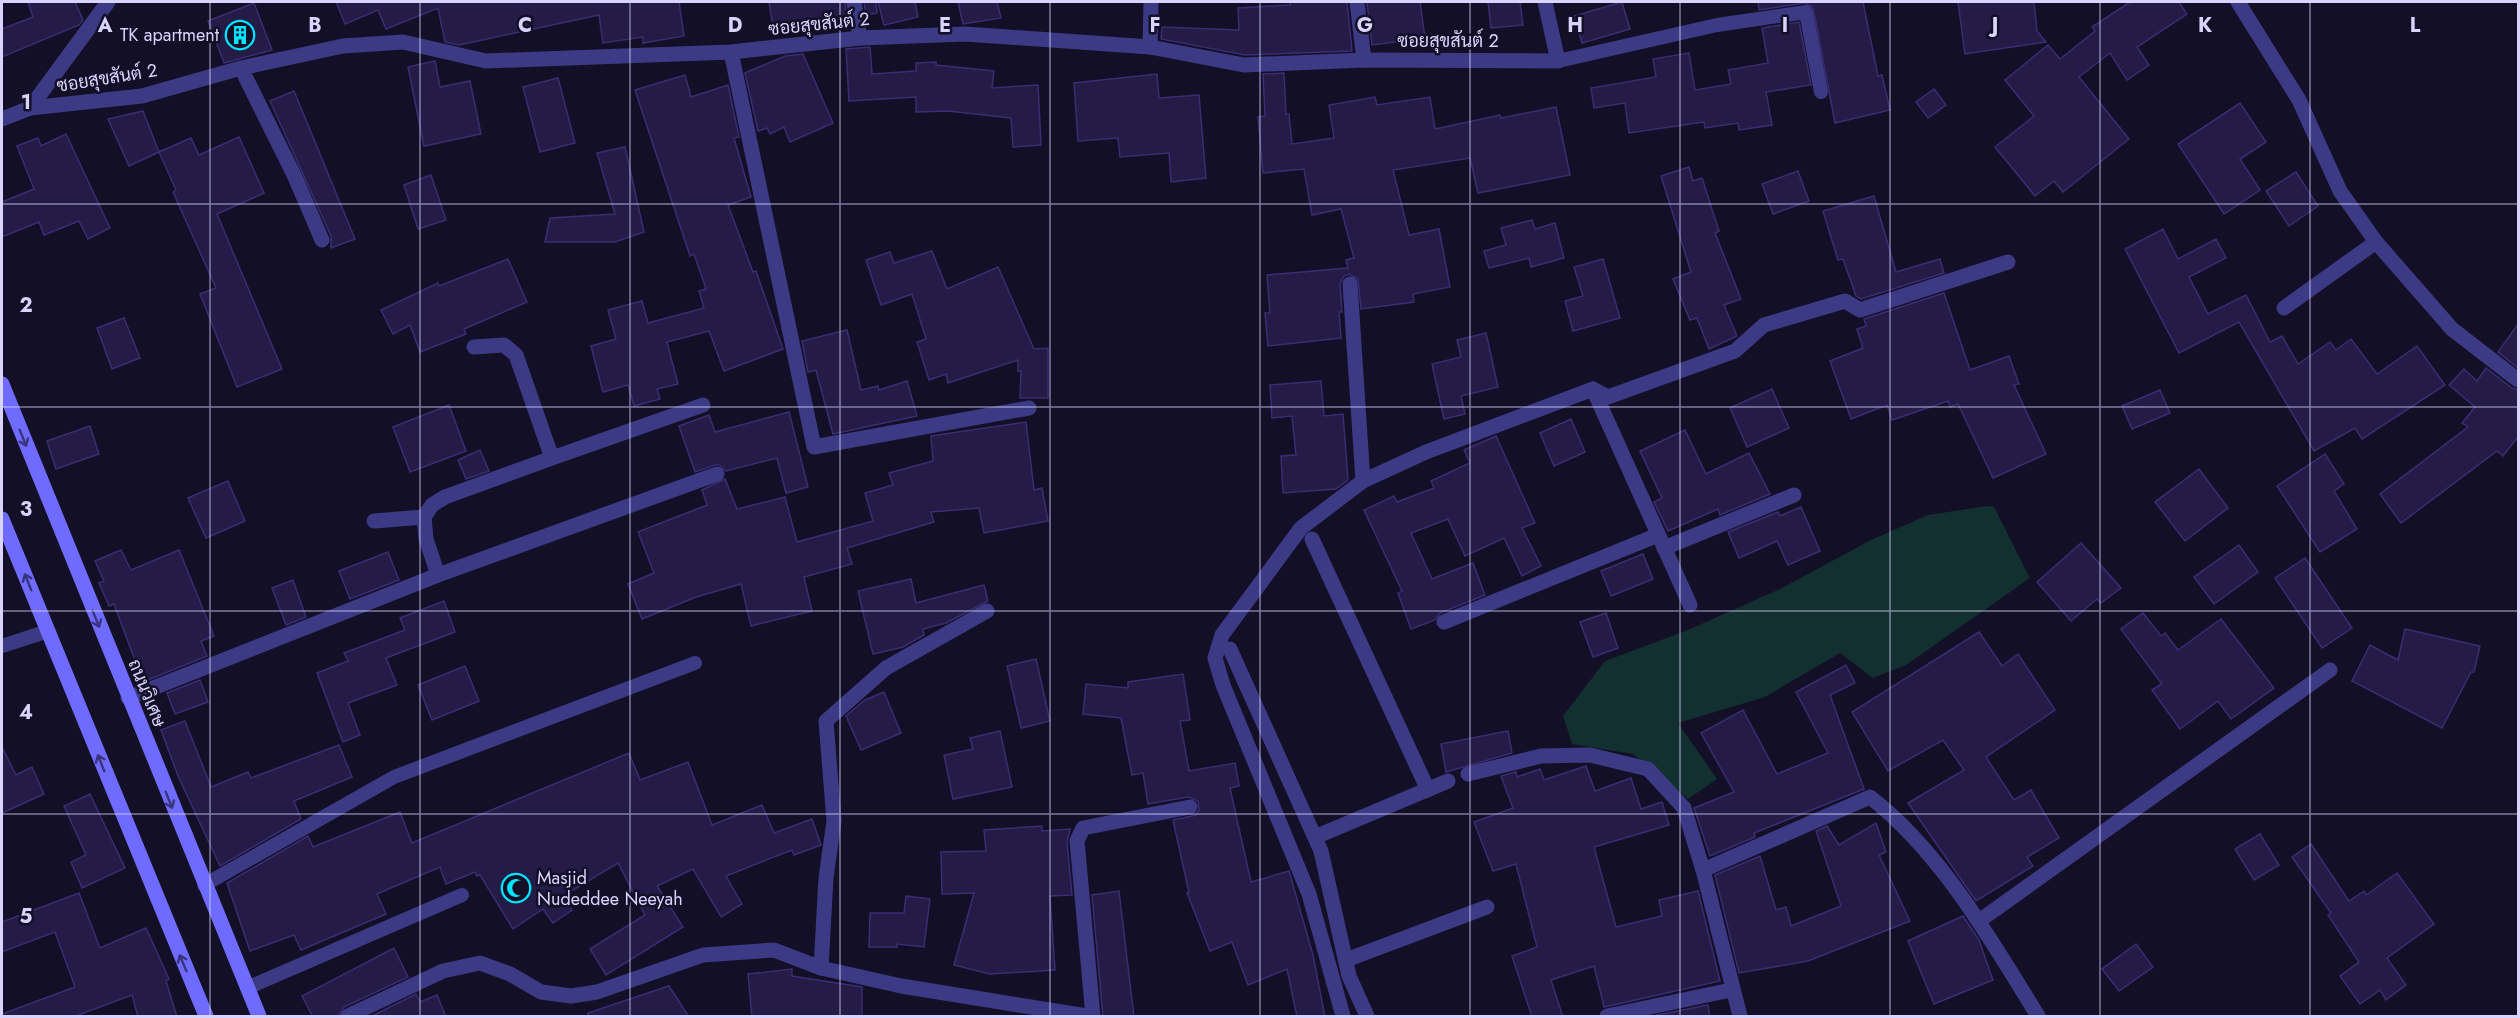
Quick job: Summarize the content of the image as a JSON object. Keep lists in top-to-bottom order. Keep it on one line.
{"streets":{"main road":["ถนนวิเศษ"],"street":["ซอยสุขสันต์ 2"]},"places":{"building":["TK apartment"],"mosque":["Masjid Nudeddee Neeyah"]},"grid":{"columns":["A","B","C","D","E","F","G","H","I","J","K","L"],"rows":["1","2","3","4","5"]}}
